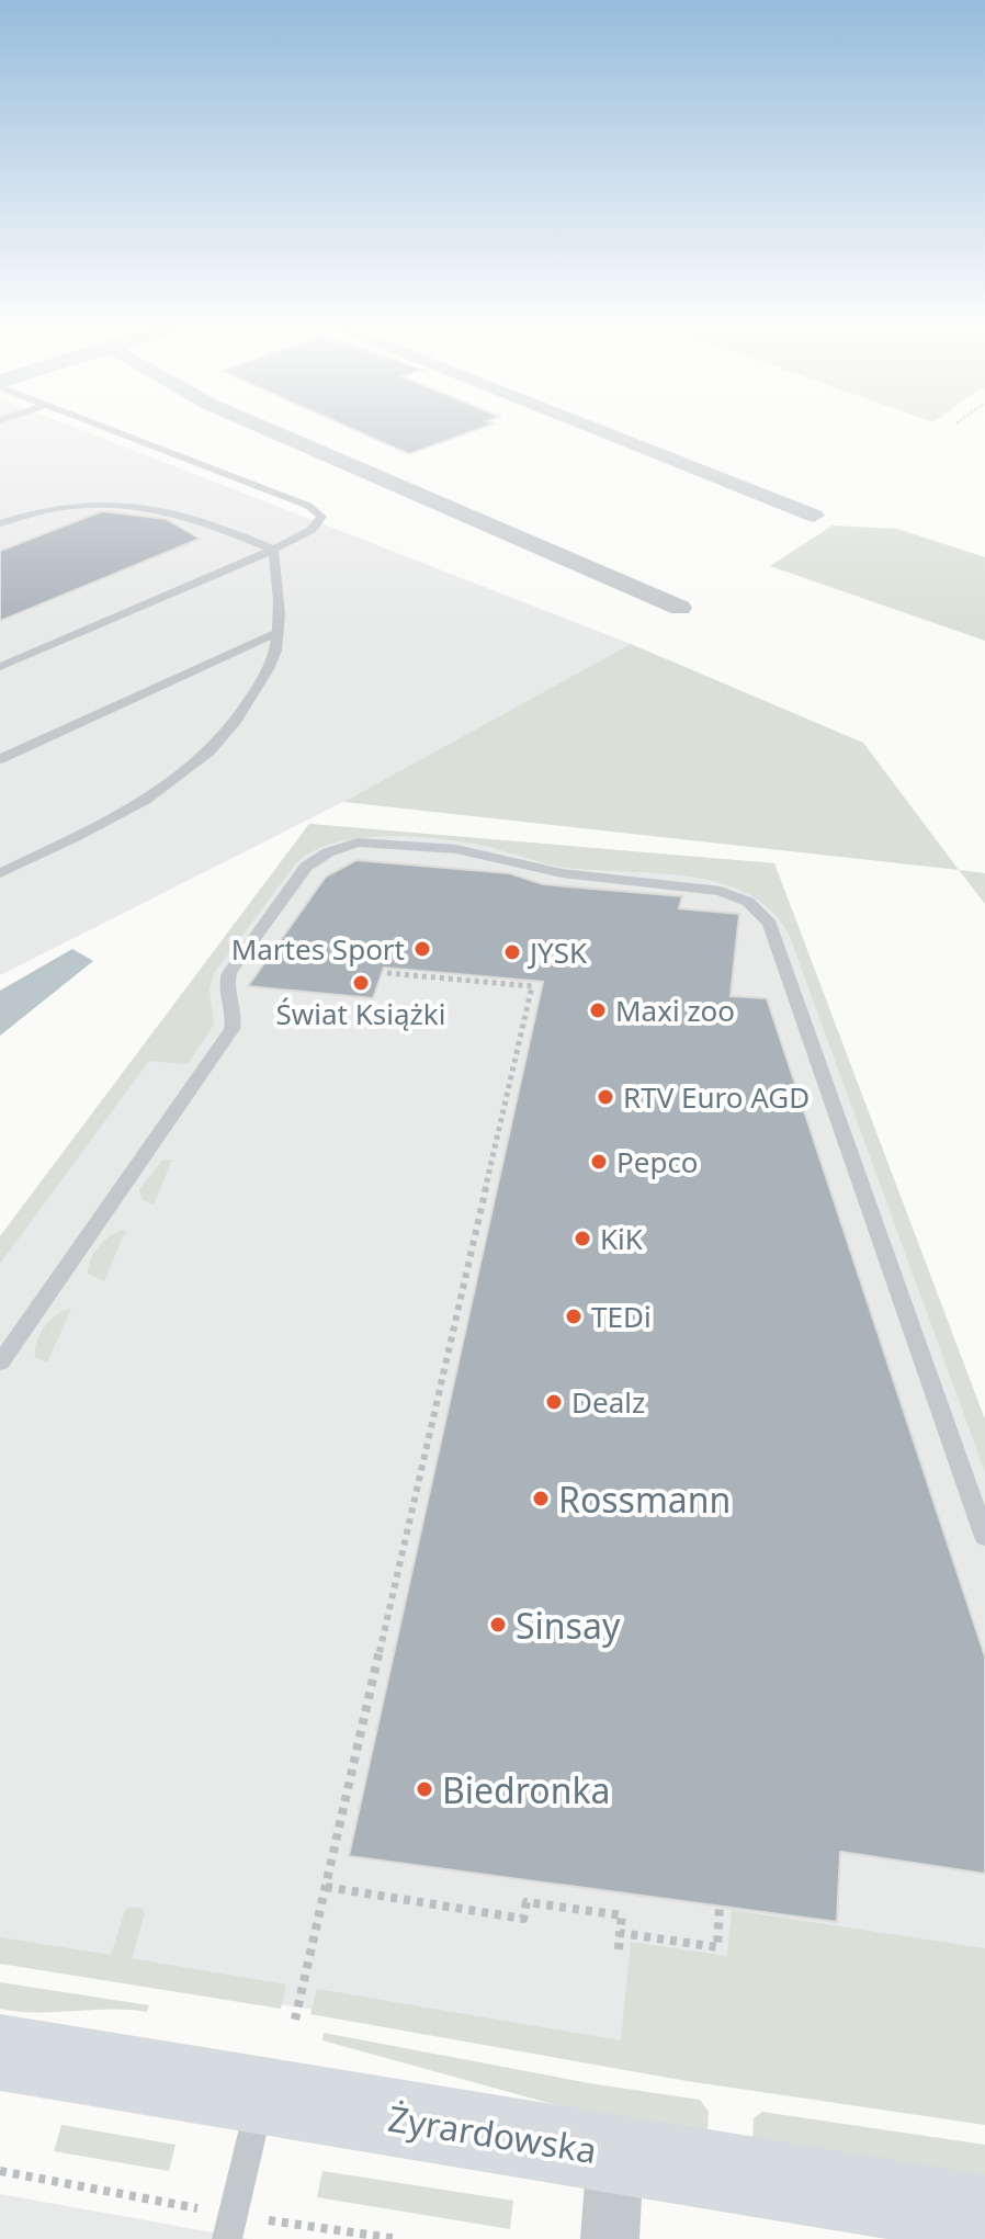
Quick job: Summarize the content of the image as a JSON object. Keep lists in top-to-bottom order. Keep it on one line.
{"streets":{"main road":["Żyrardowska"]},"places":["Martes Sport","JYSK","Świat Książki","Maxi zoo","RTV Euro AGD","Pepco","KiK","TEDi","Dealz","Rossmann","Sinsay","Biedronka"]}
